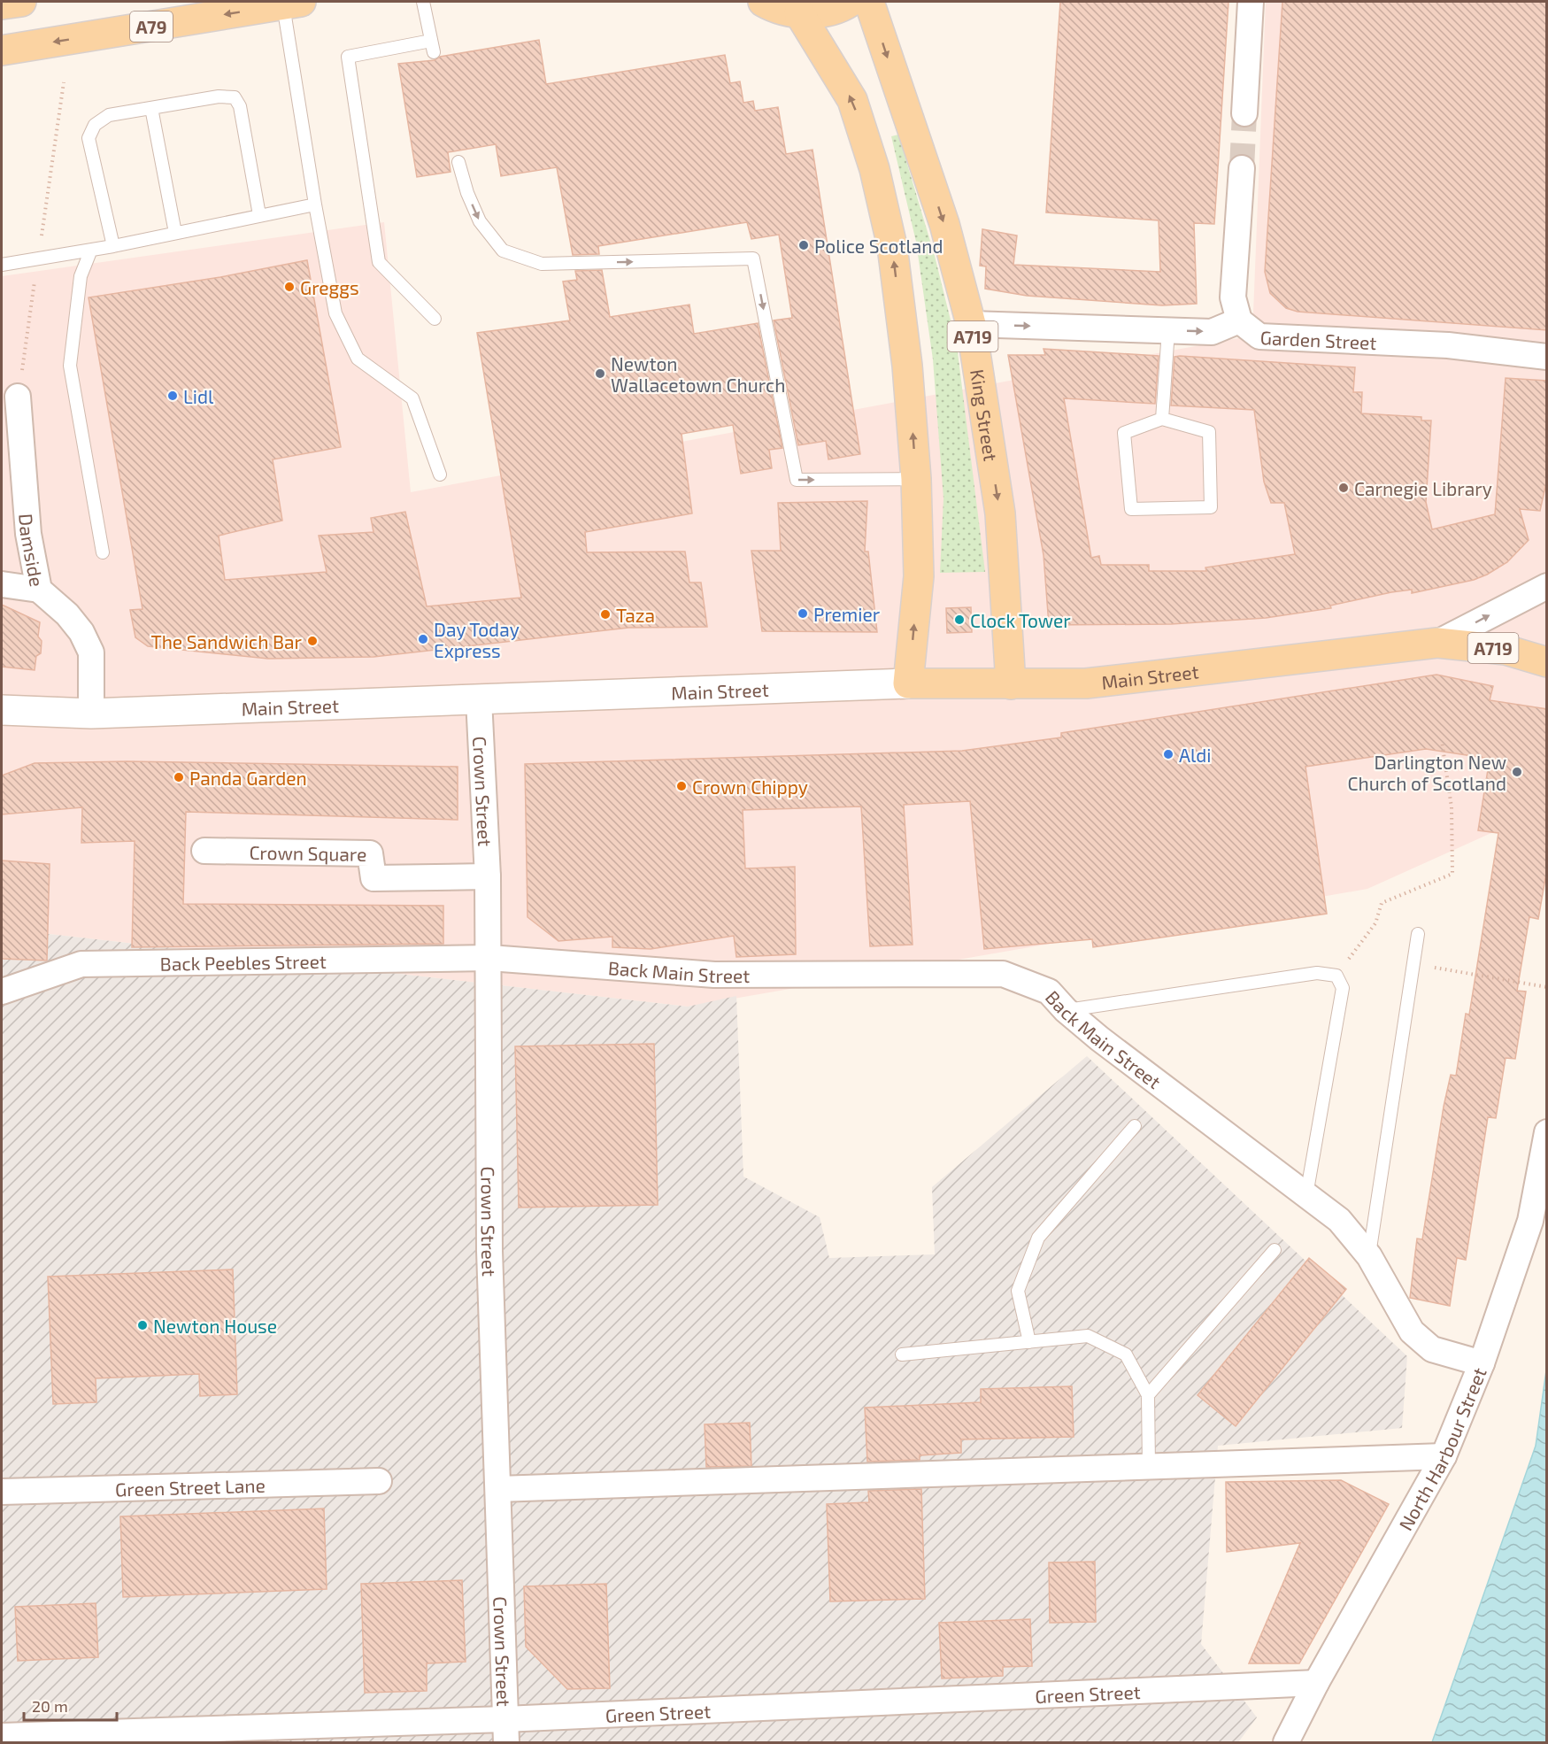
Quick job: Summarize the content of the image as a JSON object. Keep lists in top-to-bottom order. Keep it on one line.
{"streets":{"main road":["A79","A719","King Street","Main Street"],"street":["Garden Street","Damside","Crown Street","Crown Square","Back Peebles Street","Back Main Street","North Harbour Street","Green Street Lane","Green Street"]},"crossings":[["A719","Main Street"],["Garden Street","King Street"],["King Street","Main Street"],["Damside","Main Street"],["Main Street","Crown Street"],["Crown Street","Crown Square"],["Crown Street","Back Peebles Street"],["Crown Street","Back Main Street"],["Crown Street","Green Street"],["Back Peebles Street","Back Main Street"],["Back Main Street","North Harbour Street"],["North Harbour Street","Green Street"]],"one_way":["Garden Street"],"places":["Police Scotland","Greggs","Newton Wallacetown Church","Lidl","Carnegie Library","Premier","Taza","Clock Tower","Day Today Express","The Sandwich Bar","Aldi","Darlington New Church of Scotland","Panda Garden","Crown Chippy","Newton House"],"scale_bar":"20 m"}
